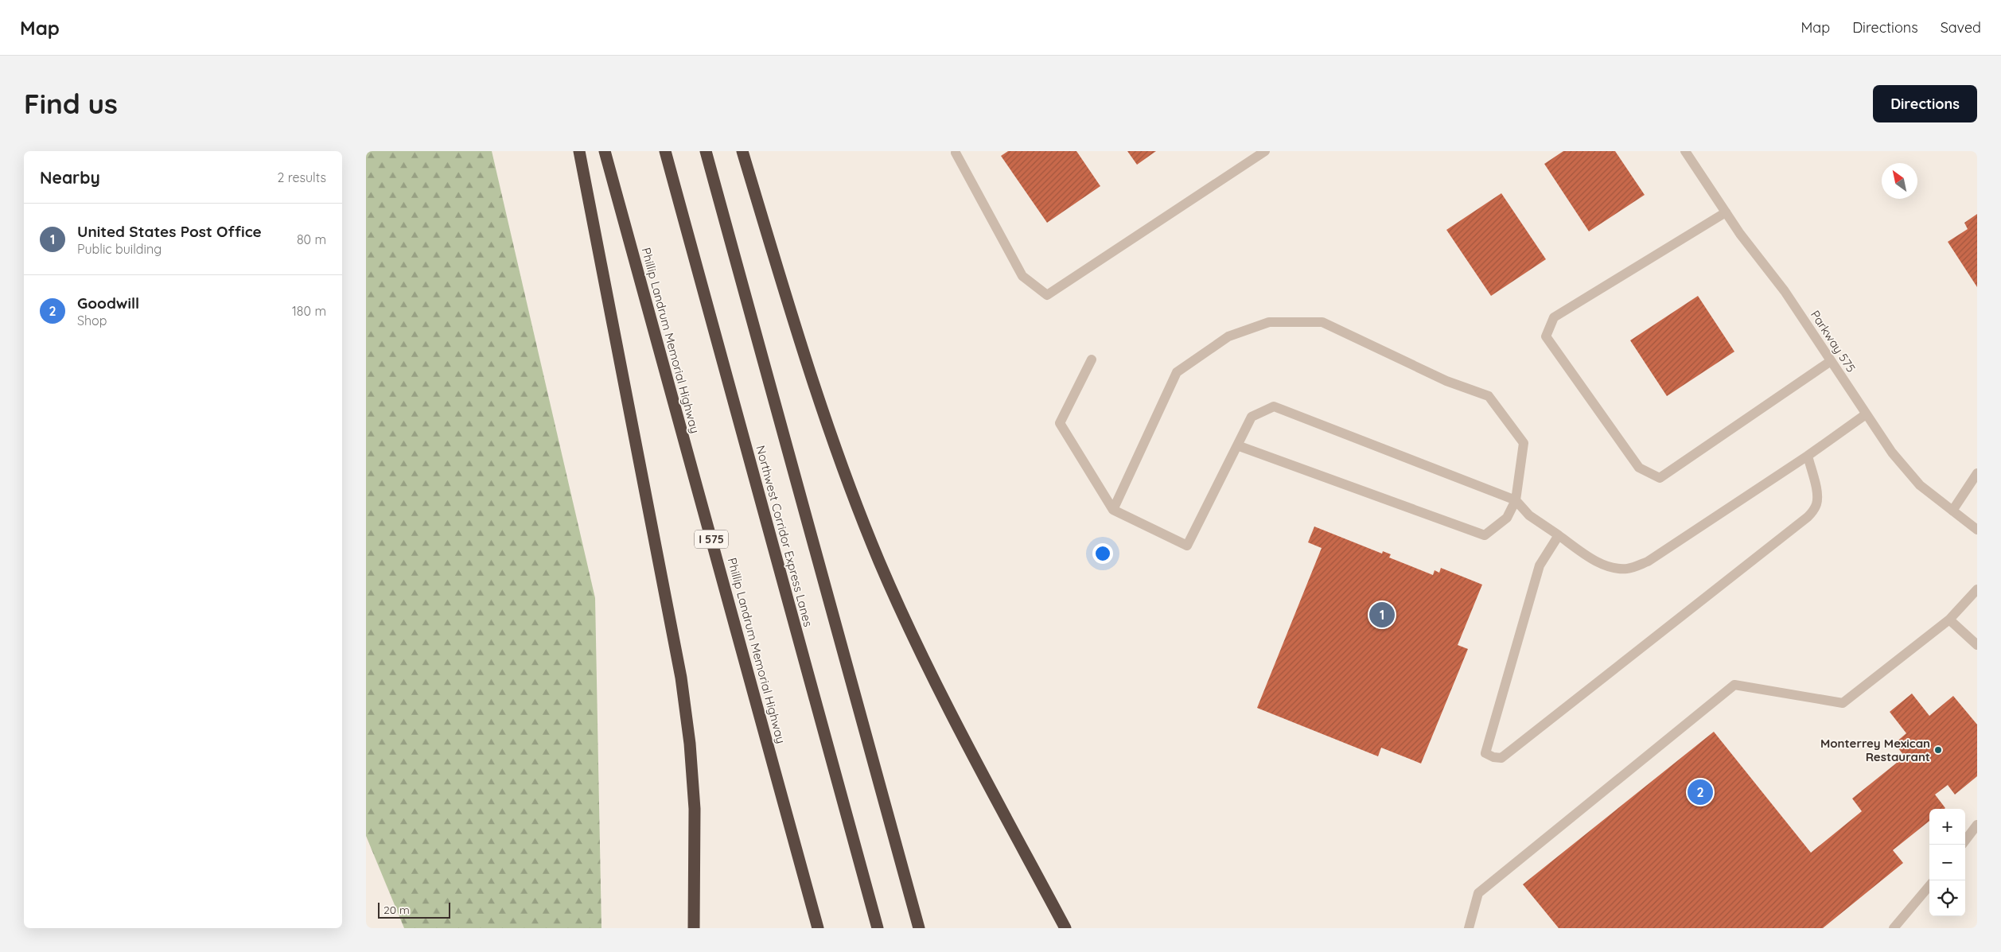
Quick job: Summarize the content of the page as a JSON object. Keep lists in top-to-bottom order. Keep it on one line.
{"streets":{"highway":["Phillip Landrum Memorial Highway","Northwest Corridor Express Lanes","I 575"],"street":["Parkway 575"]},"places":["Monterrey Mexican Restaurant"],"scale_bar":"20 m","north":"top left","page":{"header":"Map","nav":["Map","Directions","Saved"],"buttons":"Directions","title":"Find us","heading":["Nearby","2 results"],"list":[{"mark":"1","name":"United States Post Office","note":"Public building","value":"80 m"},{"mark":"2","name":"Goodwill","note":"Shop","value":"180 m"}],"pins":["1","2"],"map_buttons":["+","−"],"scale":"20 m"}}
